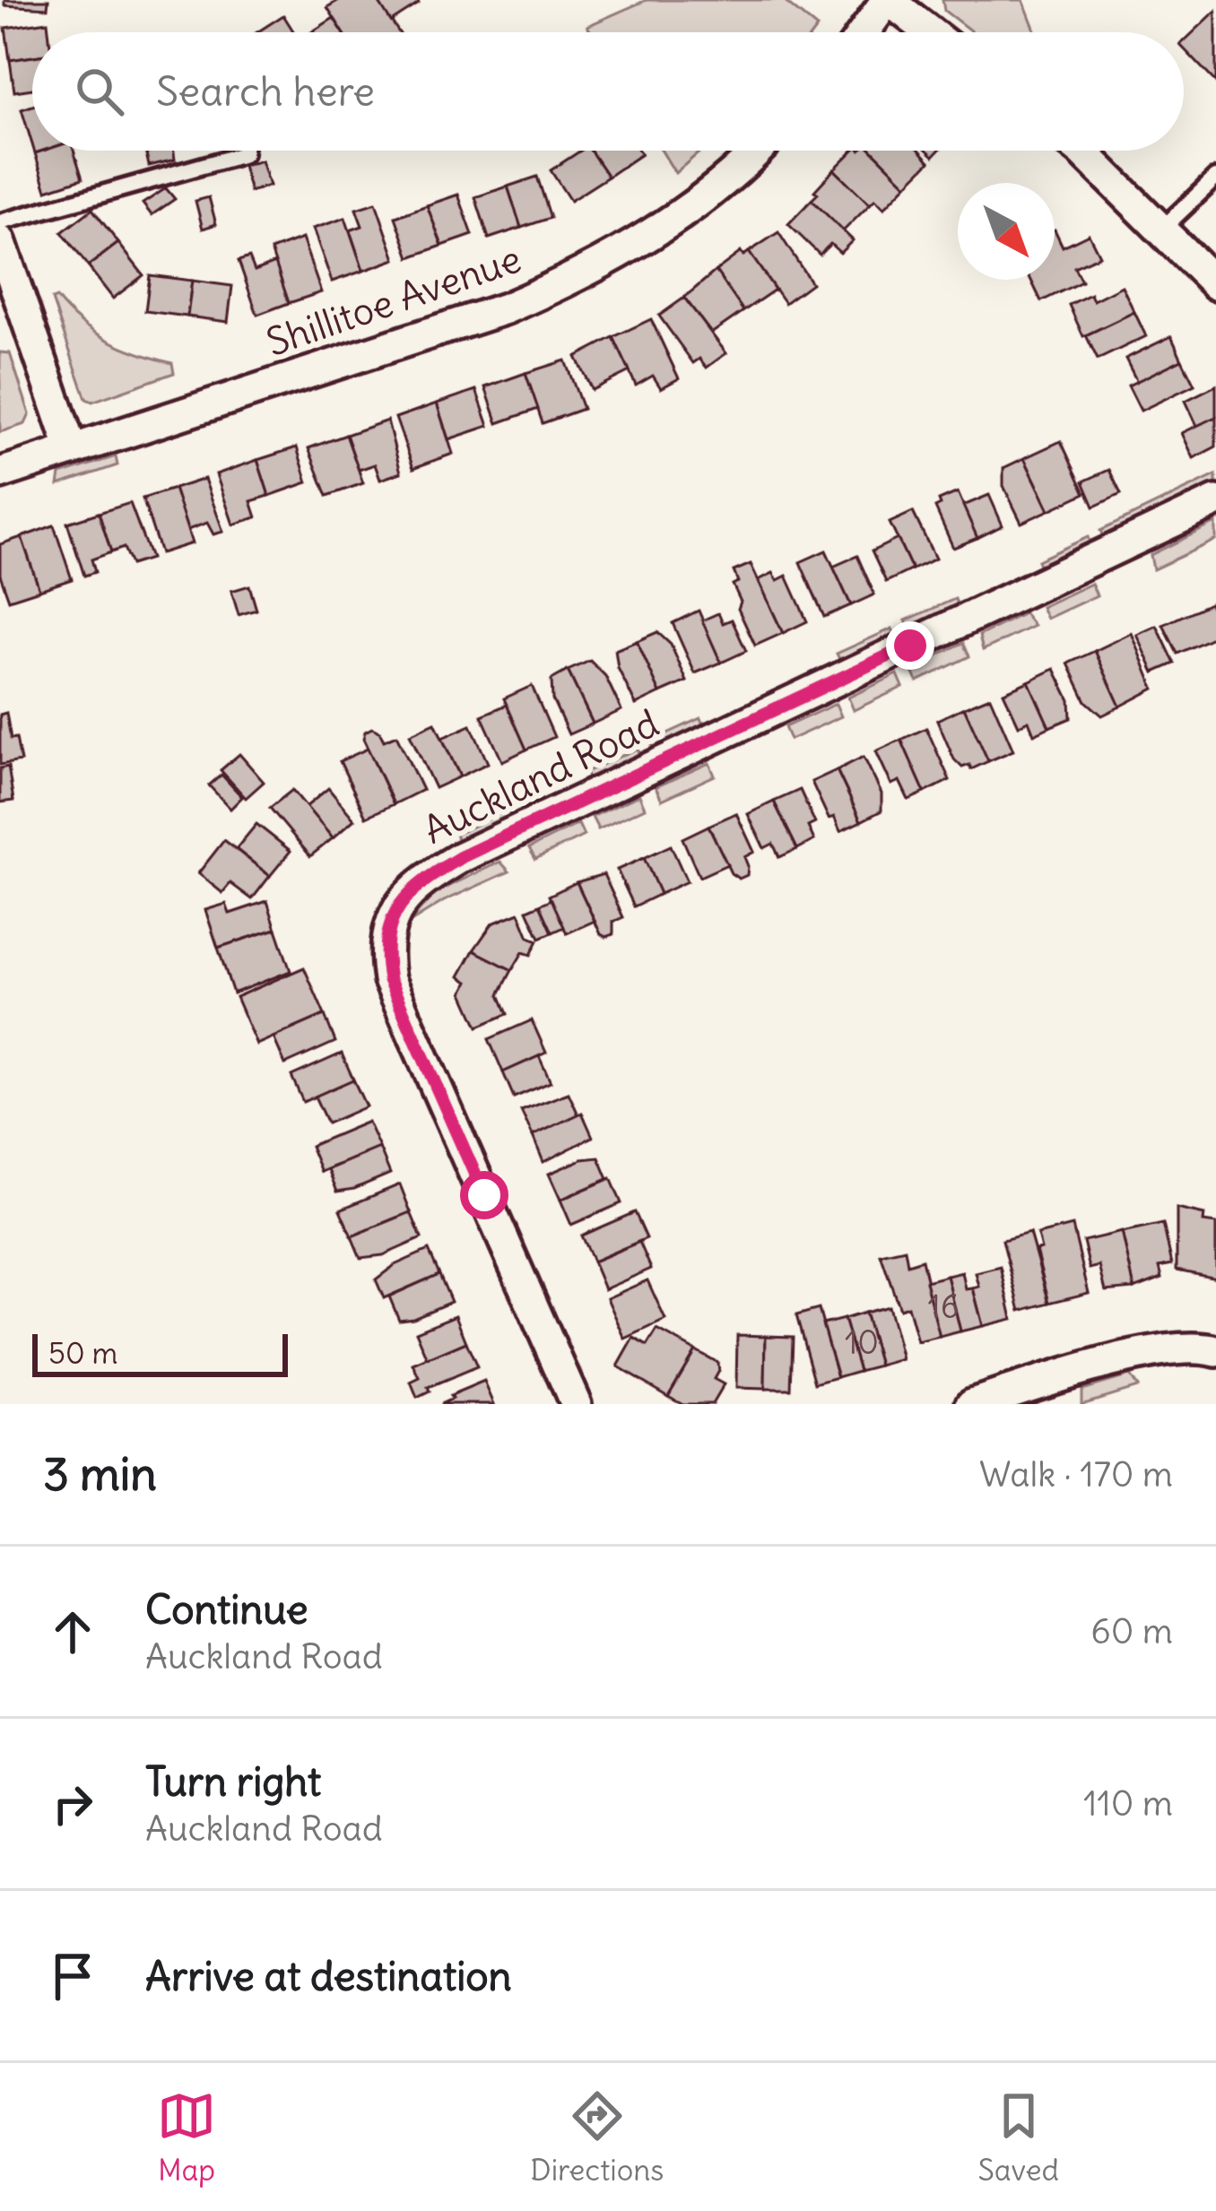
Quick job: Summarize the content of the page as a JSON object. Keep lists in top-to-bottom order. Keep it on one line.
{"streets":{"street":["Shillitoe Avenue","Auckland Road"]},"house_numbers":["16","10"],"scale_bar":"50 m","north":"bottom right","page":{"search":"Search here","scale":"50 m","heading":["3 min","Walk · 170 m"],"list":[["Continue","Auckland Road","60 m"],["Turn right","Auckland Road","110 m"],"Arrive at destination"],"nav":["Map","Directions","Saved"]}}
